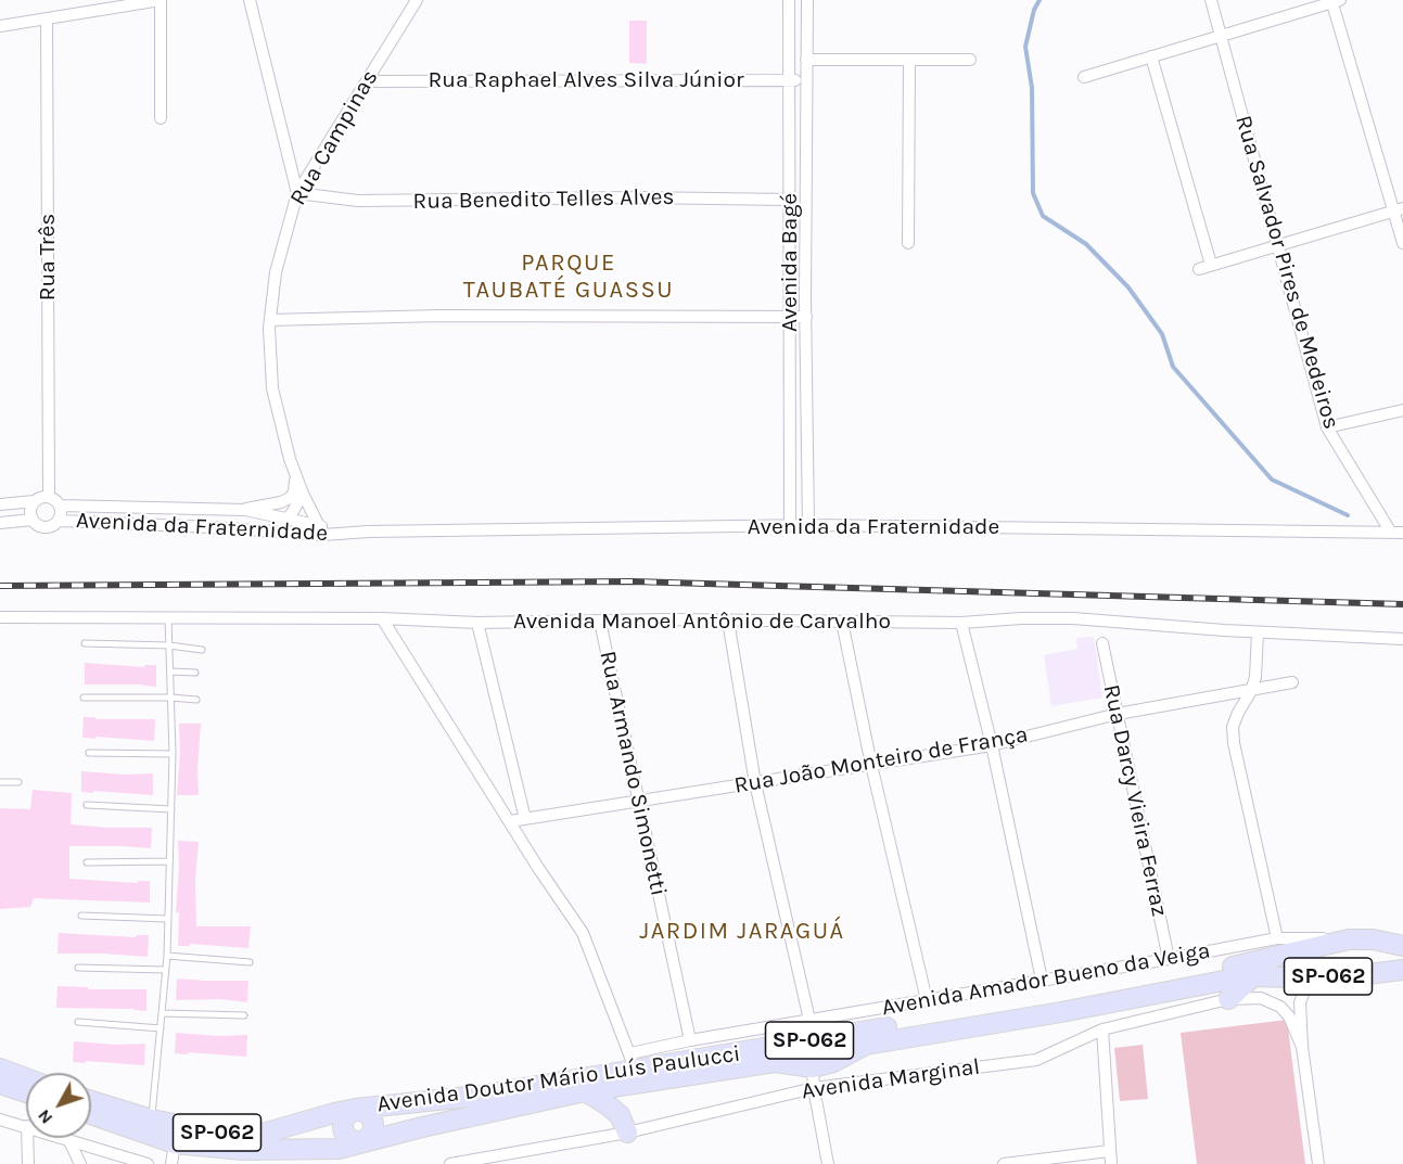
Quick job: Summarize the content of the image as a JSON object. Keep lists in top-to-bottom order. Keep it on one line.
{"streets":{"main road":["SP-062","Avenida Doutor Mário Luís Paulucci"],"street":["Rua Raphael Alves Silva Júnior","Rua Campinas","Rua Benedito Telles Alves","Rua Três","Avenida Bagé","Rua Salvador Pires de Medeiros","Avenida da Fraternidade","Avenida Manoel Antônio de Carvalho","Rua João Monteiro de França","Rua Armando Simonetti","Rua Darcy Vieira Ferraz","Avenida Amador Bueno da Veiga","Avenida Marginal"]},"crossings":[["Rua Raphael Alves Silva Júnior","Rua Campinas"],["Rua Raphael Alves Silva Júnior","Avenida Bagé"],["Rua Campinas","Rua Benedito Telles Alves"],["Rua Campinas","Avenida da Fraternidade"],["Rua Benedito Telles Alves","Avenida Bagé"],["Rua Três","Avenida da Fraternidade"],["Avenida Bagé","Avenida da Fraternidade"],["Rua Salvador Pires de Medeiros","Avenida da Fraternidade"],["Avenida Manoel Antônio de Carvalho","Rua Armando Simonetti"],["Rua João Monteiro de França","Rua Armando Simonetti"],["Rua João Monteiro de França","Rua Darcy Vieira Ferraz"],["Rua Armando Simonetti","Avenida Amador Bueno da Veiga"],["Rua Darcy Vieira Ferraz","Avenida Amador Bueno da Veiga"],["SP-062","Avenida Amador Bueno da Veiga"],["SP-062","Avenida Doutor Mário Luís Paulucci"],["Avenida Amador Bueno da Veiga","Avenida Doutor Mário Luís Paulucci"]],"districts":["PARQUE TAUBATÉ GUASSU","JARDIM JARAGUÁ"],"north":"bottom left"}
